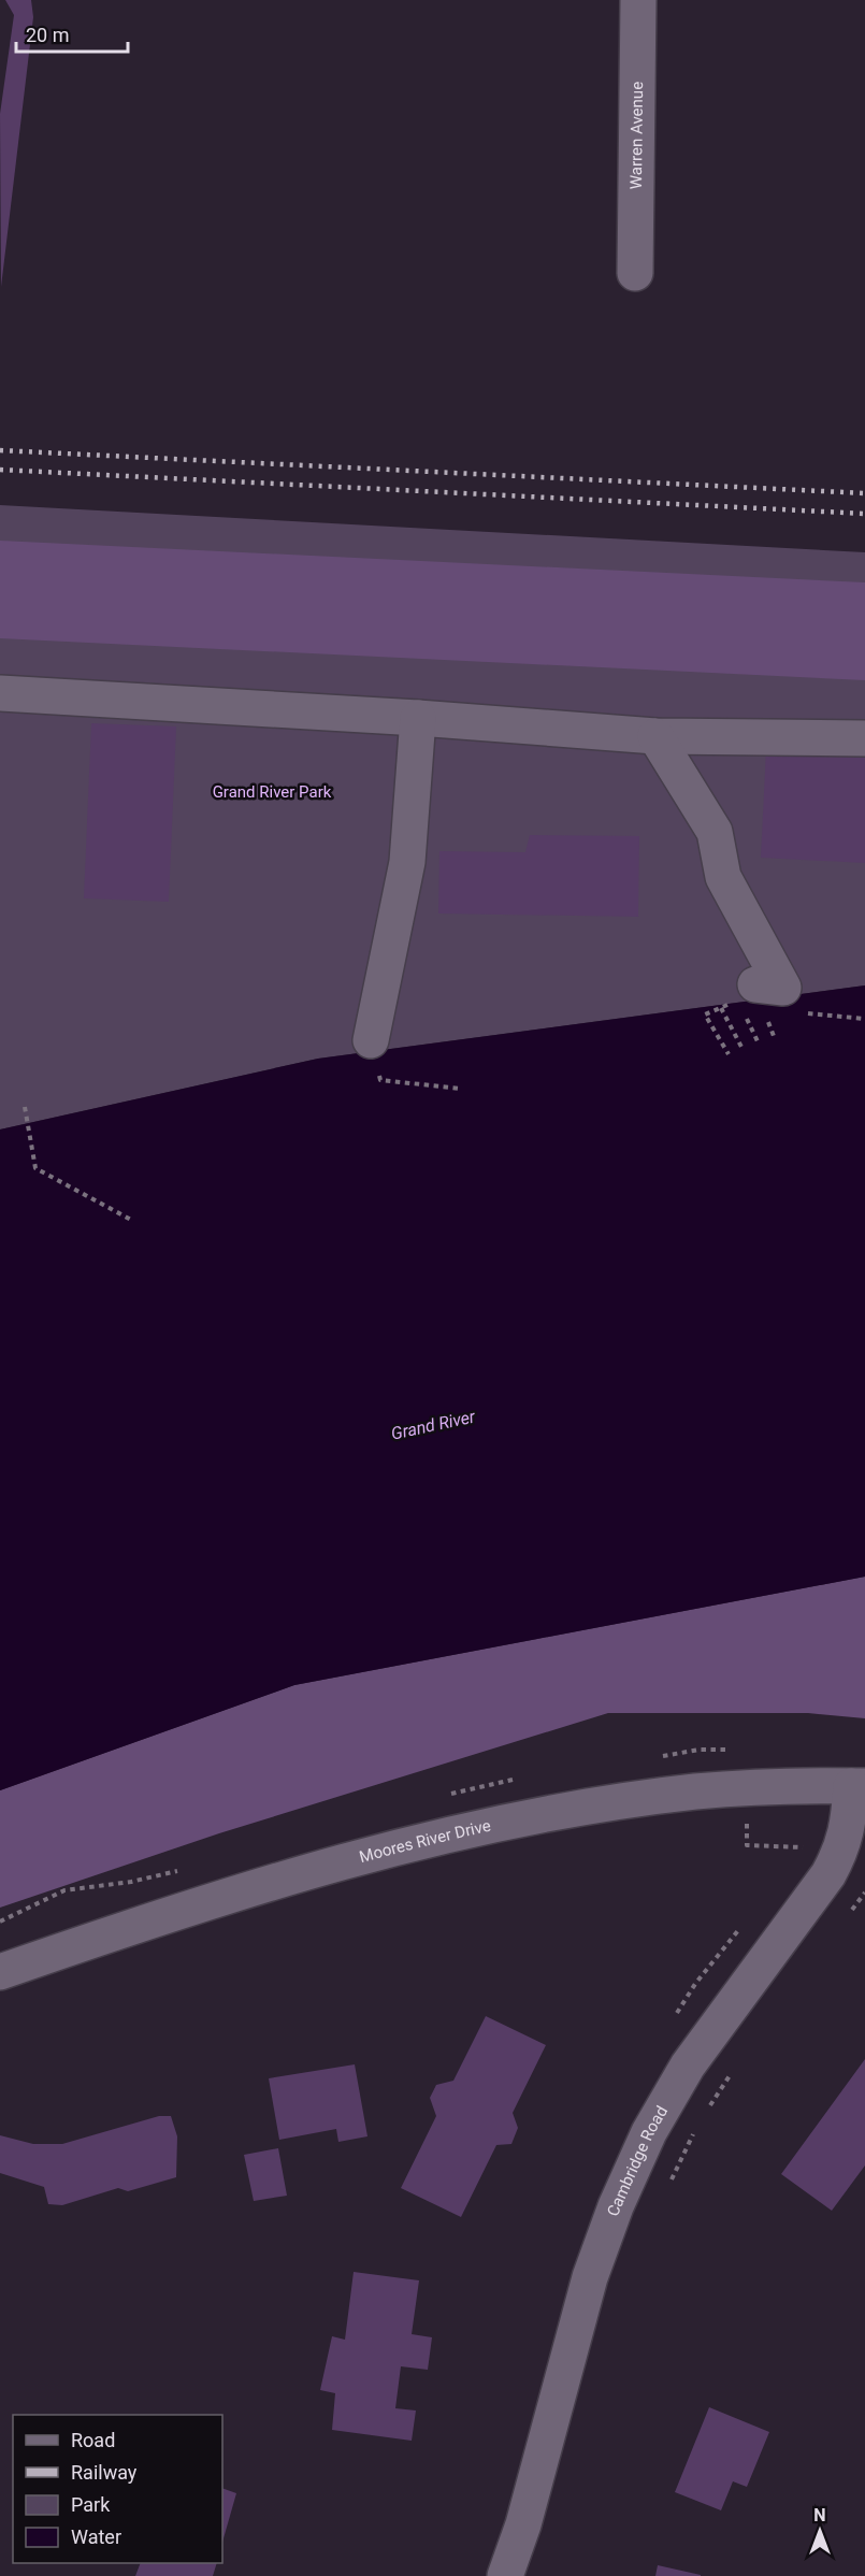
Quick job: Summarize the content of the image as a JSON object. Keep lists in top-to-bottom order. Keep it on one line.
{"streets":{"street":["Warren Avenue","Moores River Drive","Cambridge Road"]},"crossings":[["Moores River Drive","Cambridge Road"]],"water":["Grand River"],"parks":["Grand River Park"],"legend":["Road","Railway","Park","Water"],"scale_bar":"20 m","north":"top"}
